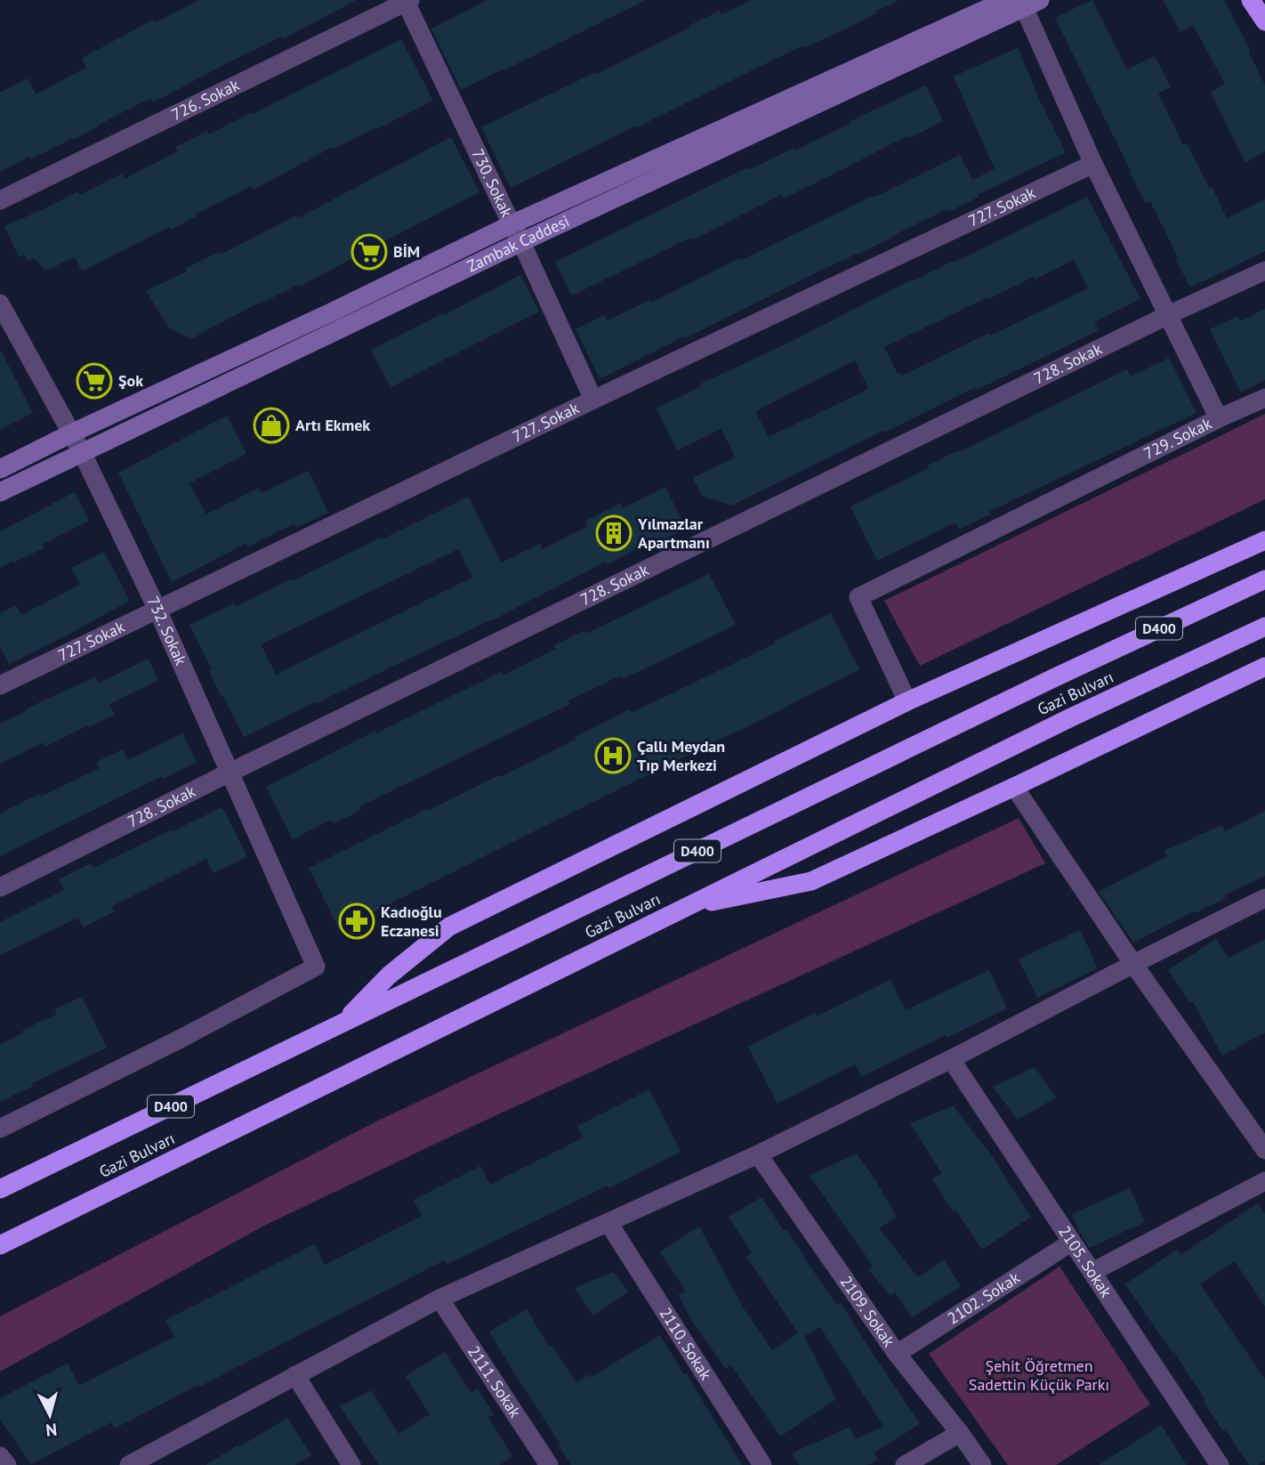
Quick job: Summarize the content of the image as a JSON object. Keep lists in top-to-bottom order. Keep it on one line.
{"streets":{"highway":["D400","Gazi Bulvarı"],"street":["726. Sokak","730. Sokak","727. Sokak","Zambak Caddesi","728. Sokak","729. Sokak","732. Sokak","2105. Sokak","2102. Sokak","2109. Sokak","2110. Sokak","2111. Sokak"]},"crossings":[["726. Sokak","730. Sokak"],["730. Sokak","727. Sokak"],["730. Sokak","Zambak Caddesi"],["727. Sokak","729. Sokak"],["727. Sokak","732. Sokak"],["Zambak Caddesi","729. Sokak"],["Zambak Caddesi","732. Sokak"],["728. Sokak","729. Sokak"],["728. Sokak","732. Sokak"],["2105. Sokak","2102. Sokak"],["2102. Sokak","2109. Sokak"]],"parks":["Şehit Öğretmen Sadettin Küçük Parkı"],"places":{"supermarket":["BİM","Şok"],"shop":["Artı Ekmek"],"building":["Yılmazlar Apartmanı"],"hospital":["Çallı Meydan Tıp Merkezi"],"pharmacy":["Kadıoğlu Eczanesi"]},"north":"bottom"}
